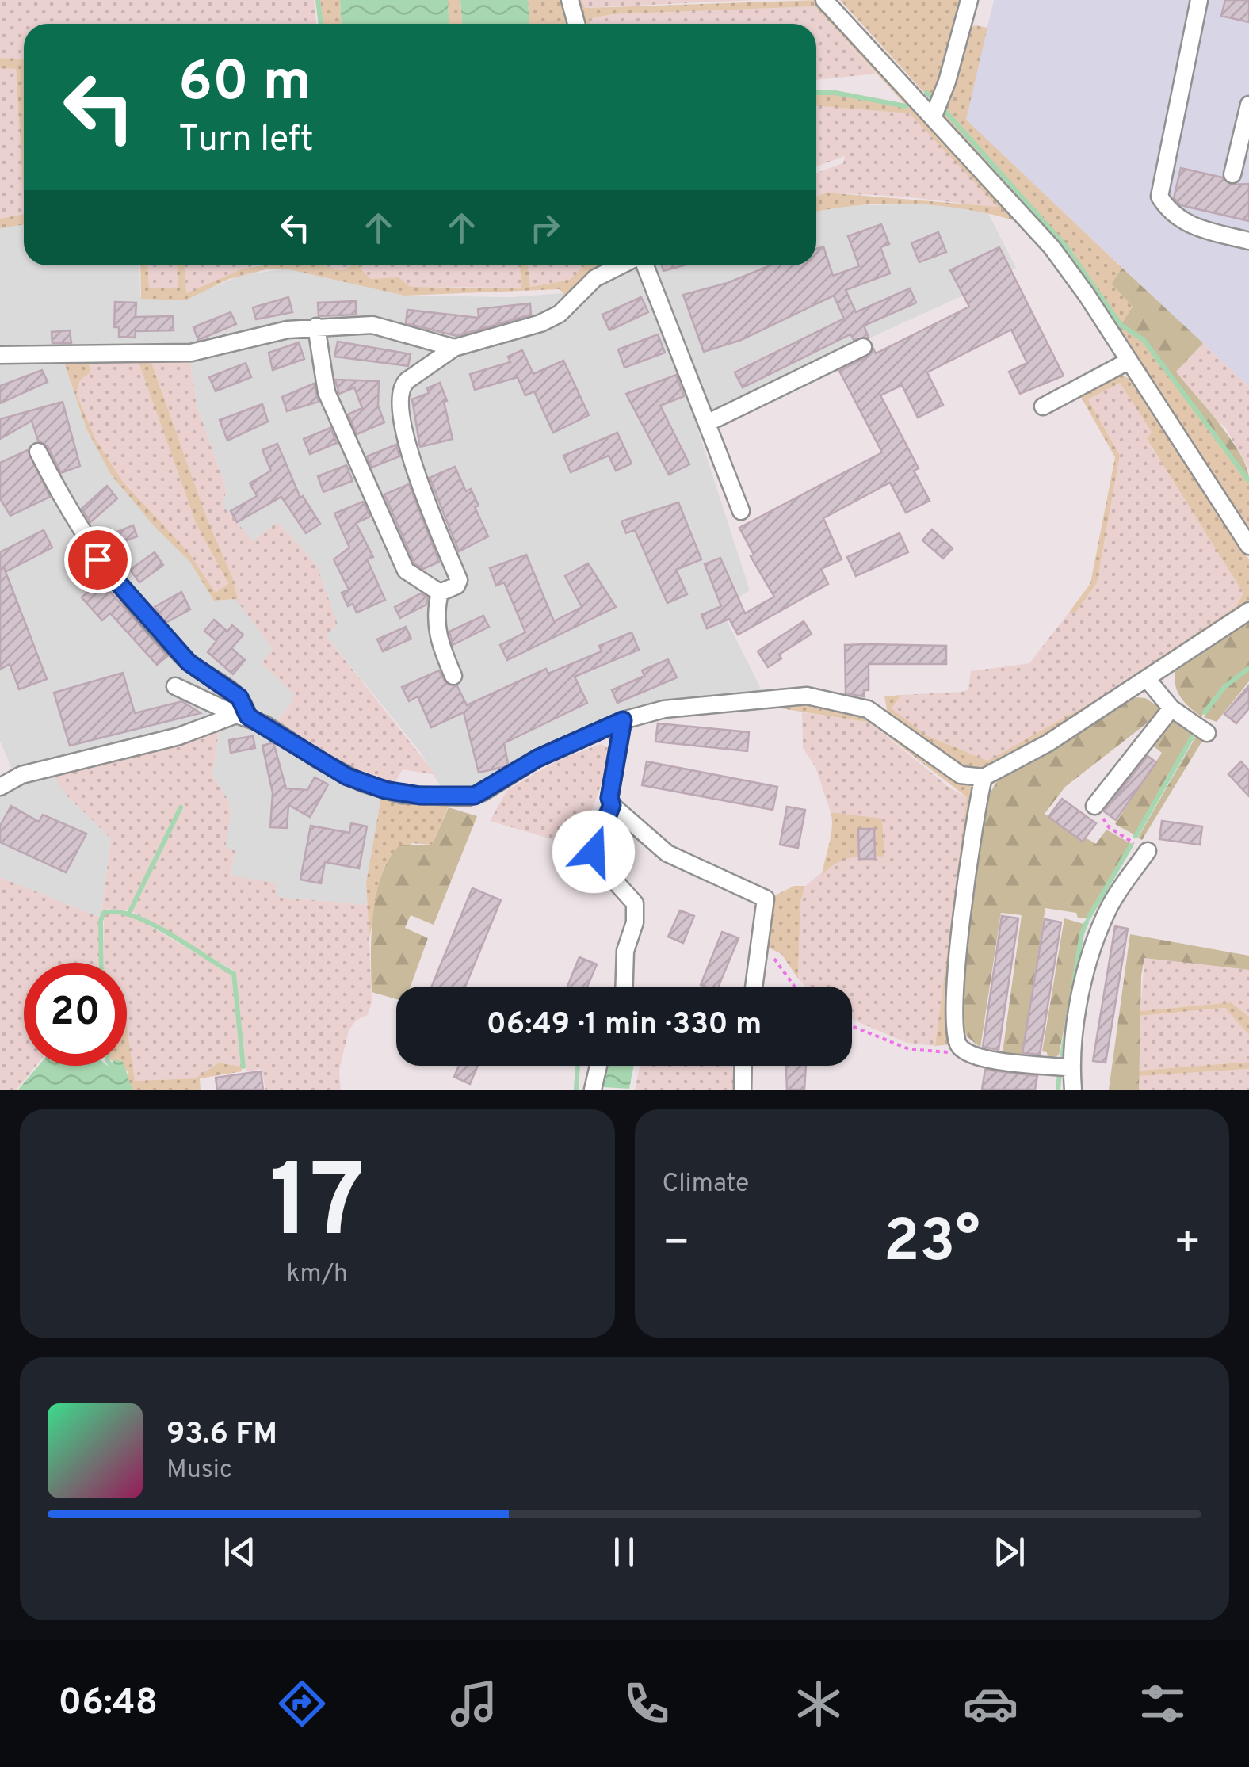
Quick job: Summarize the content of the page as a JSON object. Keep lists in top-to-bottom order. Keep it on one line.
{"page":{"turn":["60 m","Turn left"],"limit":"20","trip":"06:49 · 1 min · 330 m","tile":[["17","km/h"],"Climate"],"heat":["−","23°","+"],"song":["93.6 FM","Music"],"tabs":"06:48"}}
